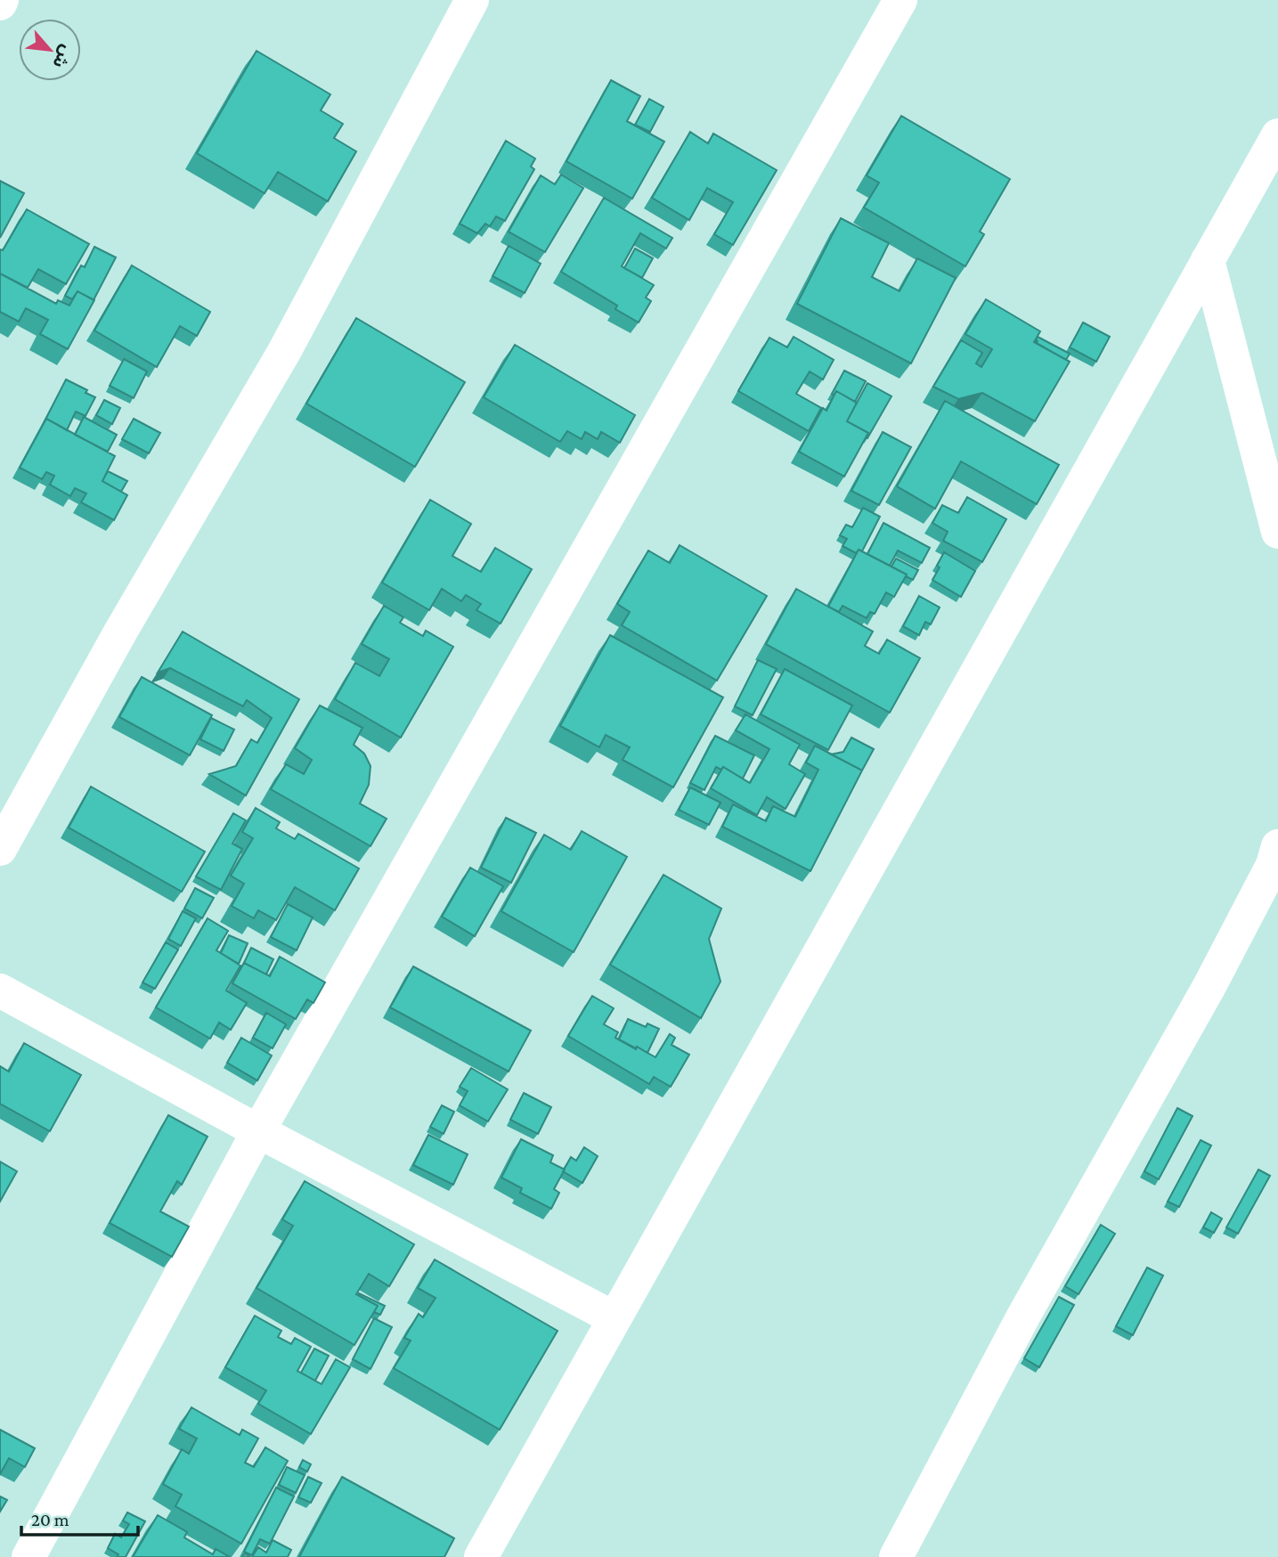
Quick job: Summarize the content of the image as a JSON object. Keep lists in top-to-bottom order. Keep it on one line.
{"scale_bar":"20 m","north":"bottom right"}
